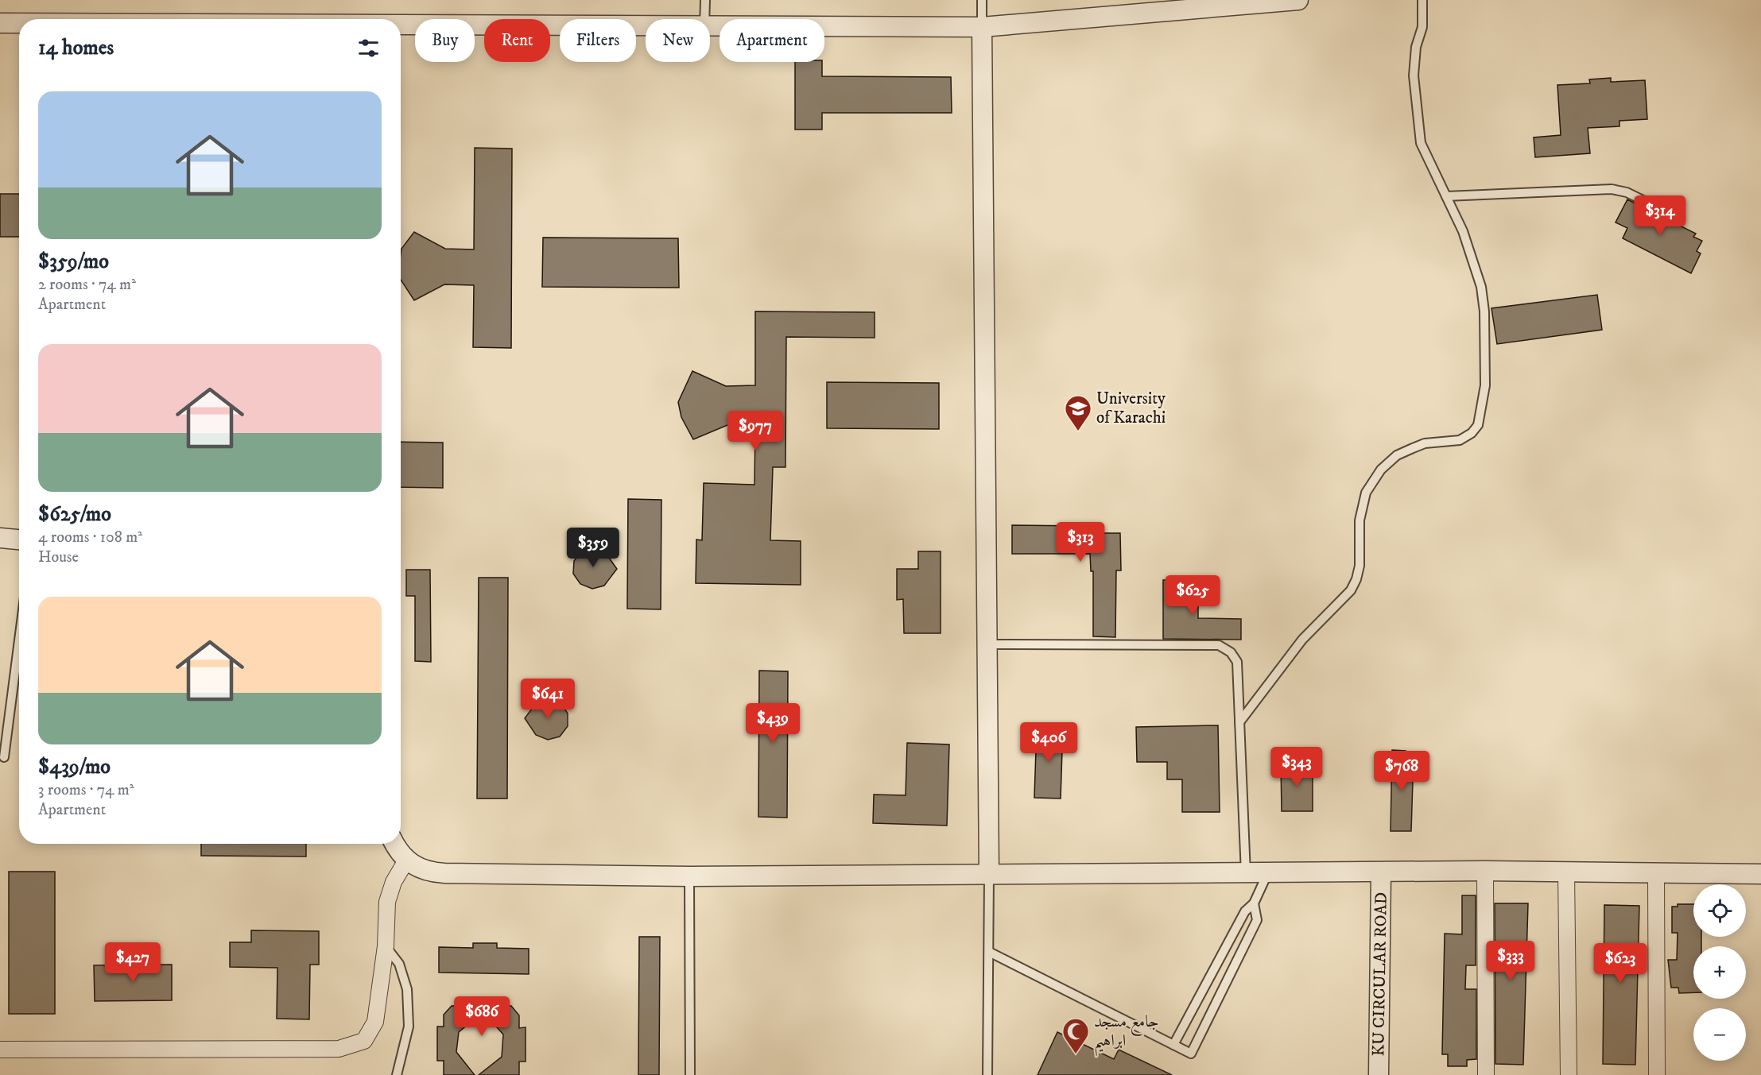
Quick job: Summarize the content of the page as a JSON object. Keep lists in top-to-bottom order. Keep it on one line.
{"streets":{"street":["KU CIRCULAR ROAD"]},"places":{"school or university":["University of Karachi"],"mosque":["جامع مسجد ابراہیم"]},"page":{"chip":["Buy","Rent","Filters","New","Apartment"],"heading":"14 homes","list":[{"name":"$359/mo","note":"2 rooms · 74 m² · Apartment"},{"name":"$625/mo","note":"4 rooms · 108 m² · House"},{"name":"$439/mo","note":"3 rooms · 74 m² · Apartment"}],"price":["$314","$977","$313","$359","$625","$641","$439","$406","$343","$768","$333","$427","$623","$686"],"map_buttons":["+","−"]}}
